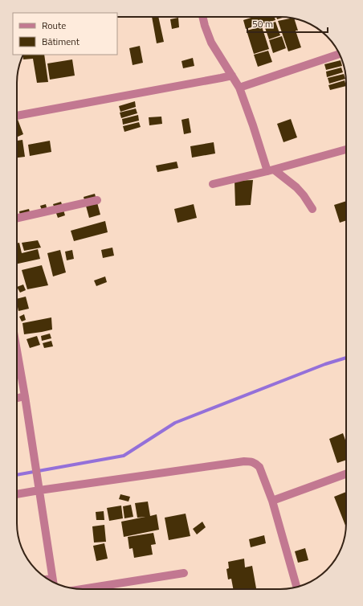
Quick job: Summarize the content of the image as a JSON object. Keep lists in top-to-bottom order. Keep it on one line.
{"legend":["Route","Bâtiment"],"scale_bar":"50 m"}
